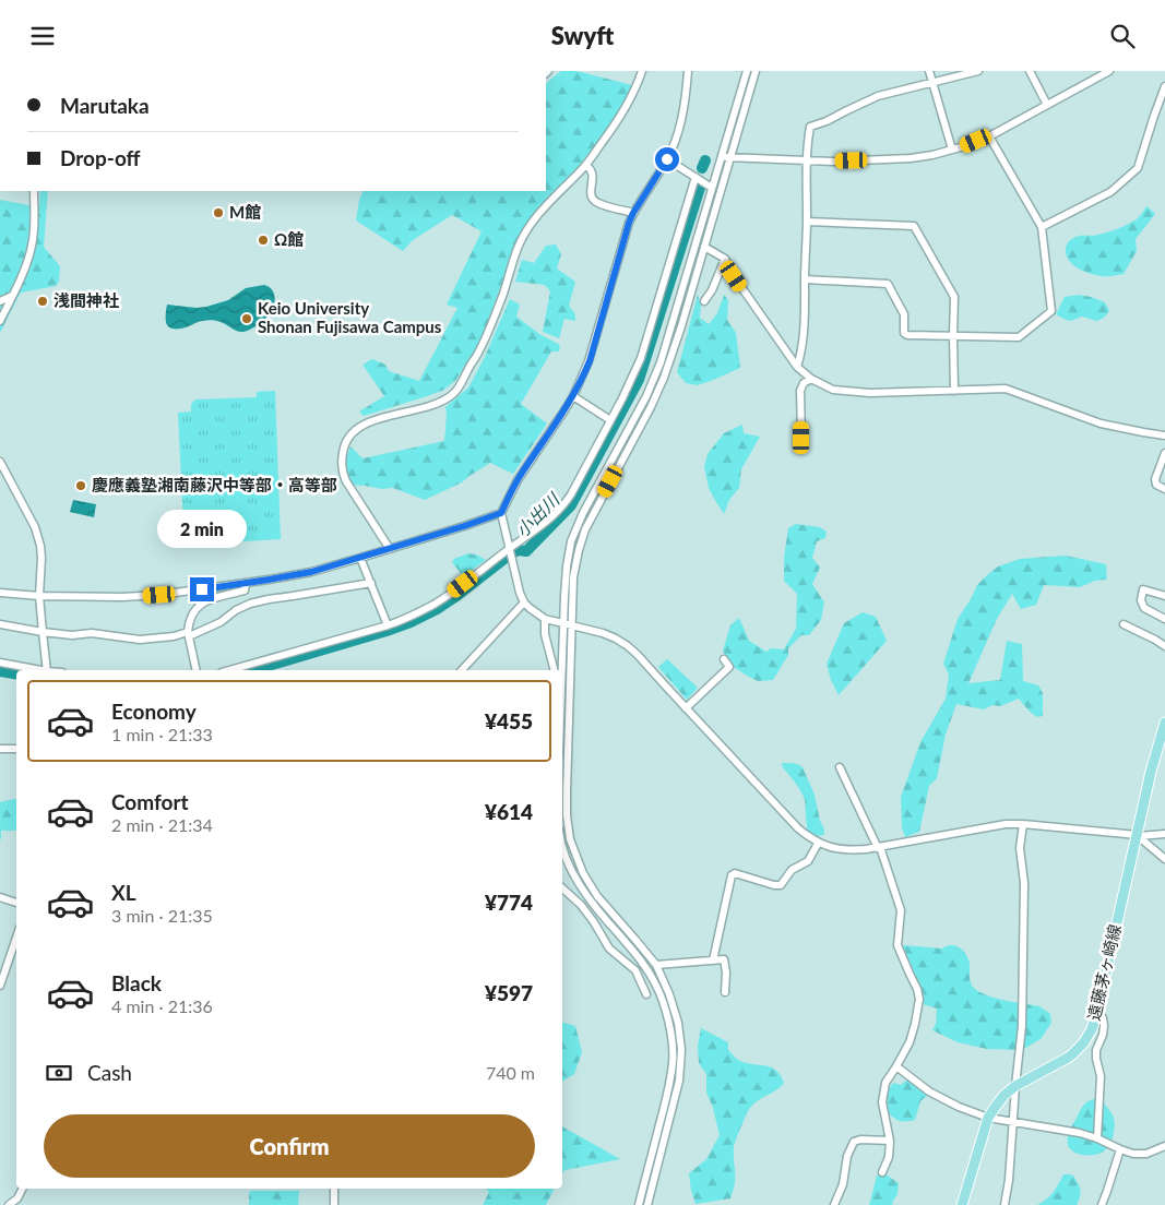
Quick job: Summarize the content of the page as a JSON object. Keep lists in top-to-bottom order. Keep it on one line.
{"streets":{"main road":["遠藤茅ヶ崎線"]},"water":["小出川"],"places":["Μ館","Ω館","浅間神社","Keio University Shonan Fujisawa Campus","慶應義塾湘南藤沢中等部・高等部"],"page":{"header":"Swyft","banner":["Marutaka","Drop-off"],"bubble":"2 min","list":[{"name":"Economy","note":"1 min · 21:33","value":"¥455"},{"name":"Comfort","note":"2 min · 21:34","value":"¥614"},{"name":"XL","note":"3 min · 21:35","value":"¥774"},{"name":"Black","note":"4 min · 21:36","value":"¥597"}],"pay":["Cash","740 m"],"buttons":"Confirm"}}
